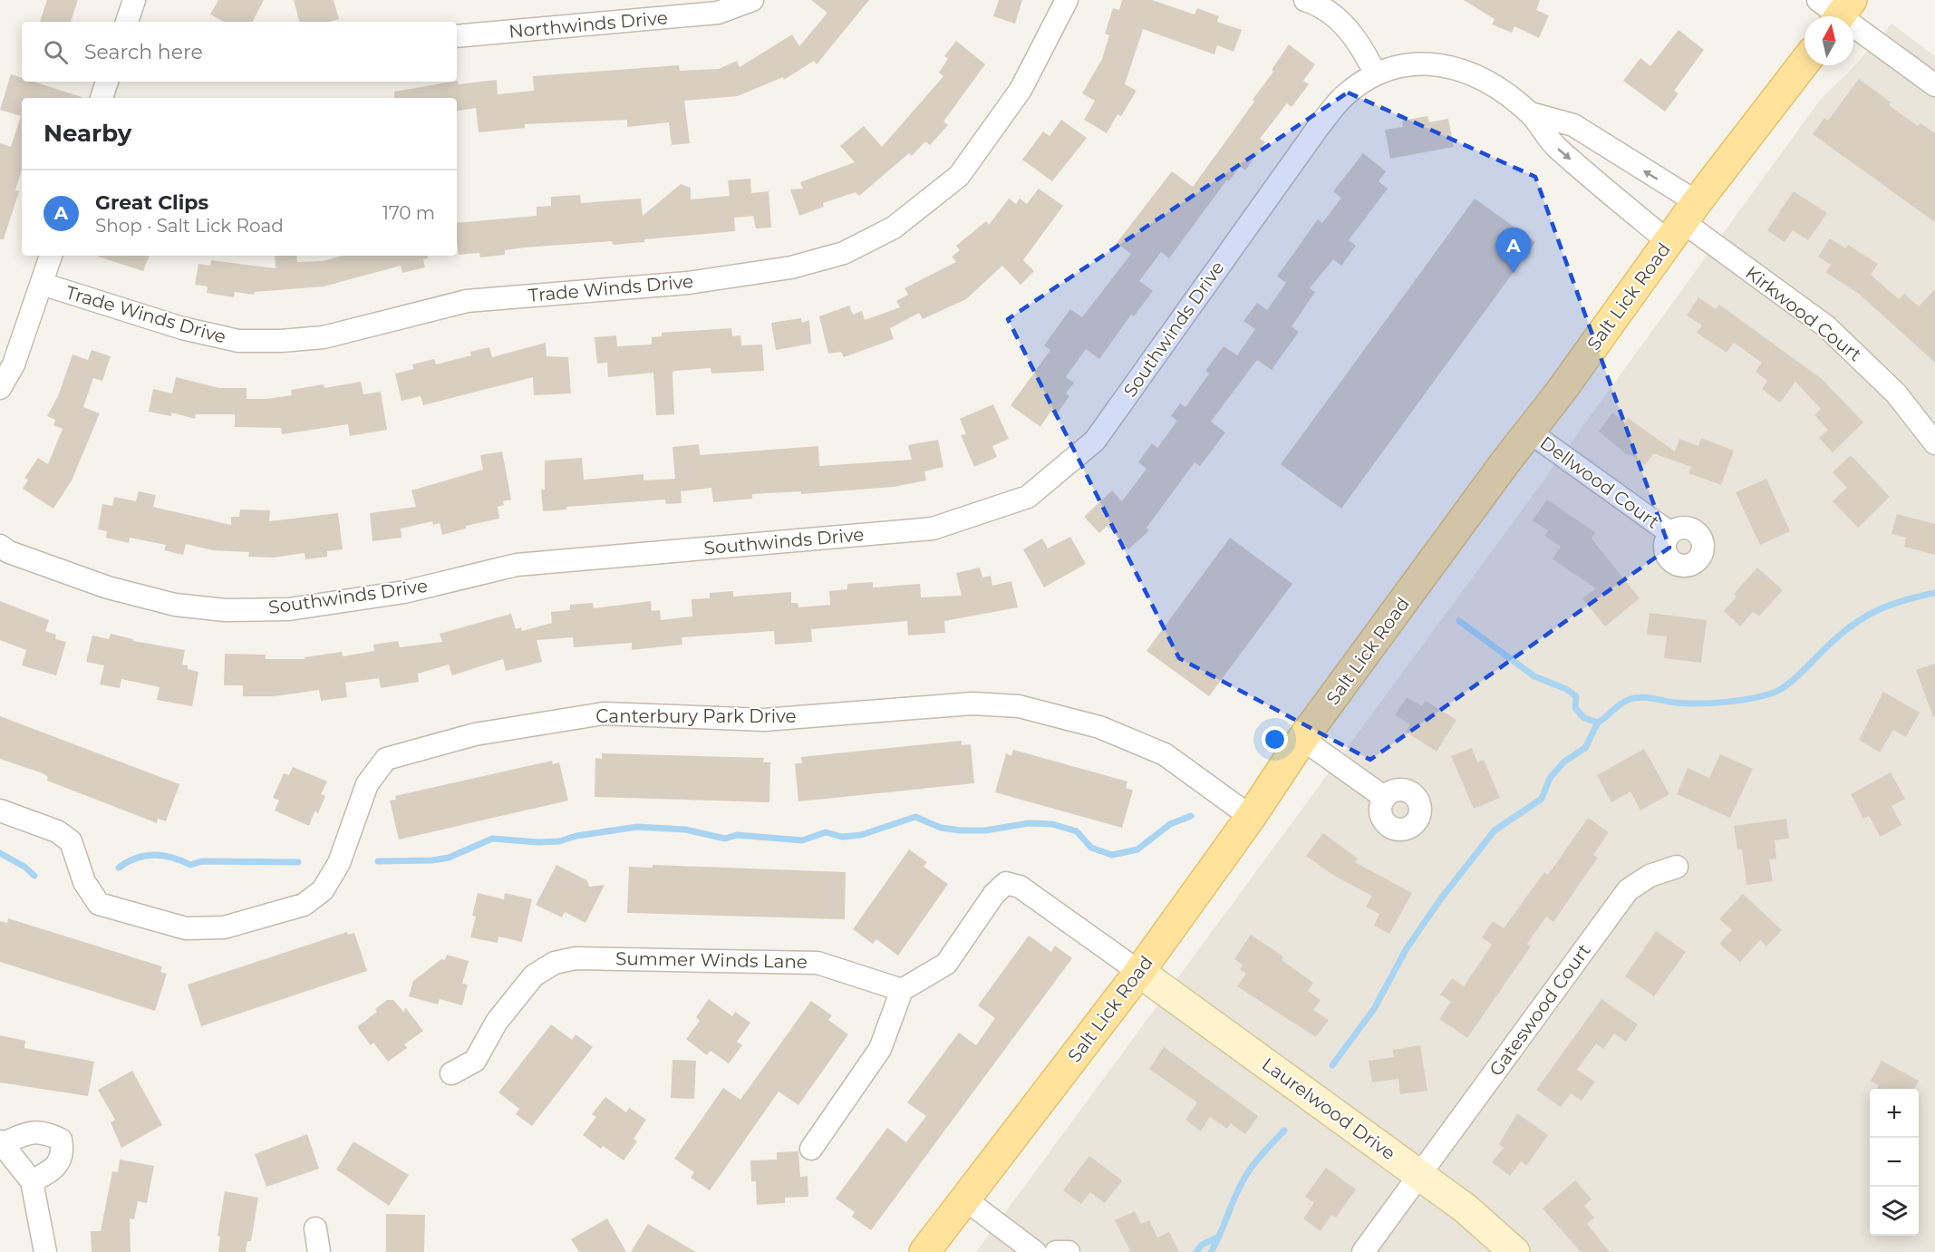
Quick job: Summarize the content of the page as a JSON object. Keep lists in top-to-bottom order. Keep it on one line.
{"streets":{"main road":["Salt Lick Road"],"street":["Northwinds Drive","Trade Winds Drive","Kirkwood Court","Southwinds Drive","Dellwood Court","Canterbury Park Drive","Summer Winds Lane","Gateswood Court","Laurelwood Drive"]},"crossings":[["Salt Lick Road","Kirkwood Court"],["Salt Lick Road","Dellwood Court"],["Salt Lick Road","Canterbury Park Drive"],["Salt Lick Road","Laurelwood Drive"],["Gateswood Court","Laurelwood Drive"]],"north":"top","page":{"search":"Search here","heading":"Nearby","list":[{"mark":"A","name":"Great Clips","note":"Shop · Salt Lick Road","value":"170 m"}],"pins":"A","map_buttons":["+","−"]}}
